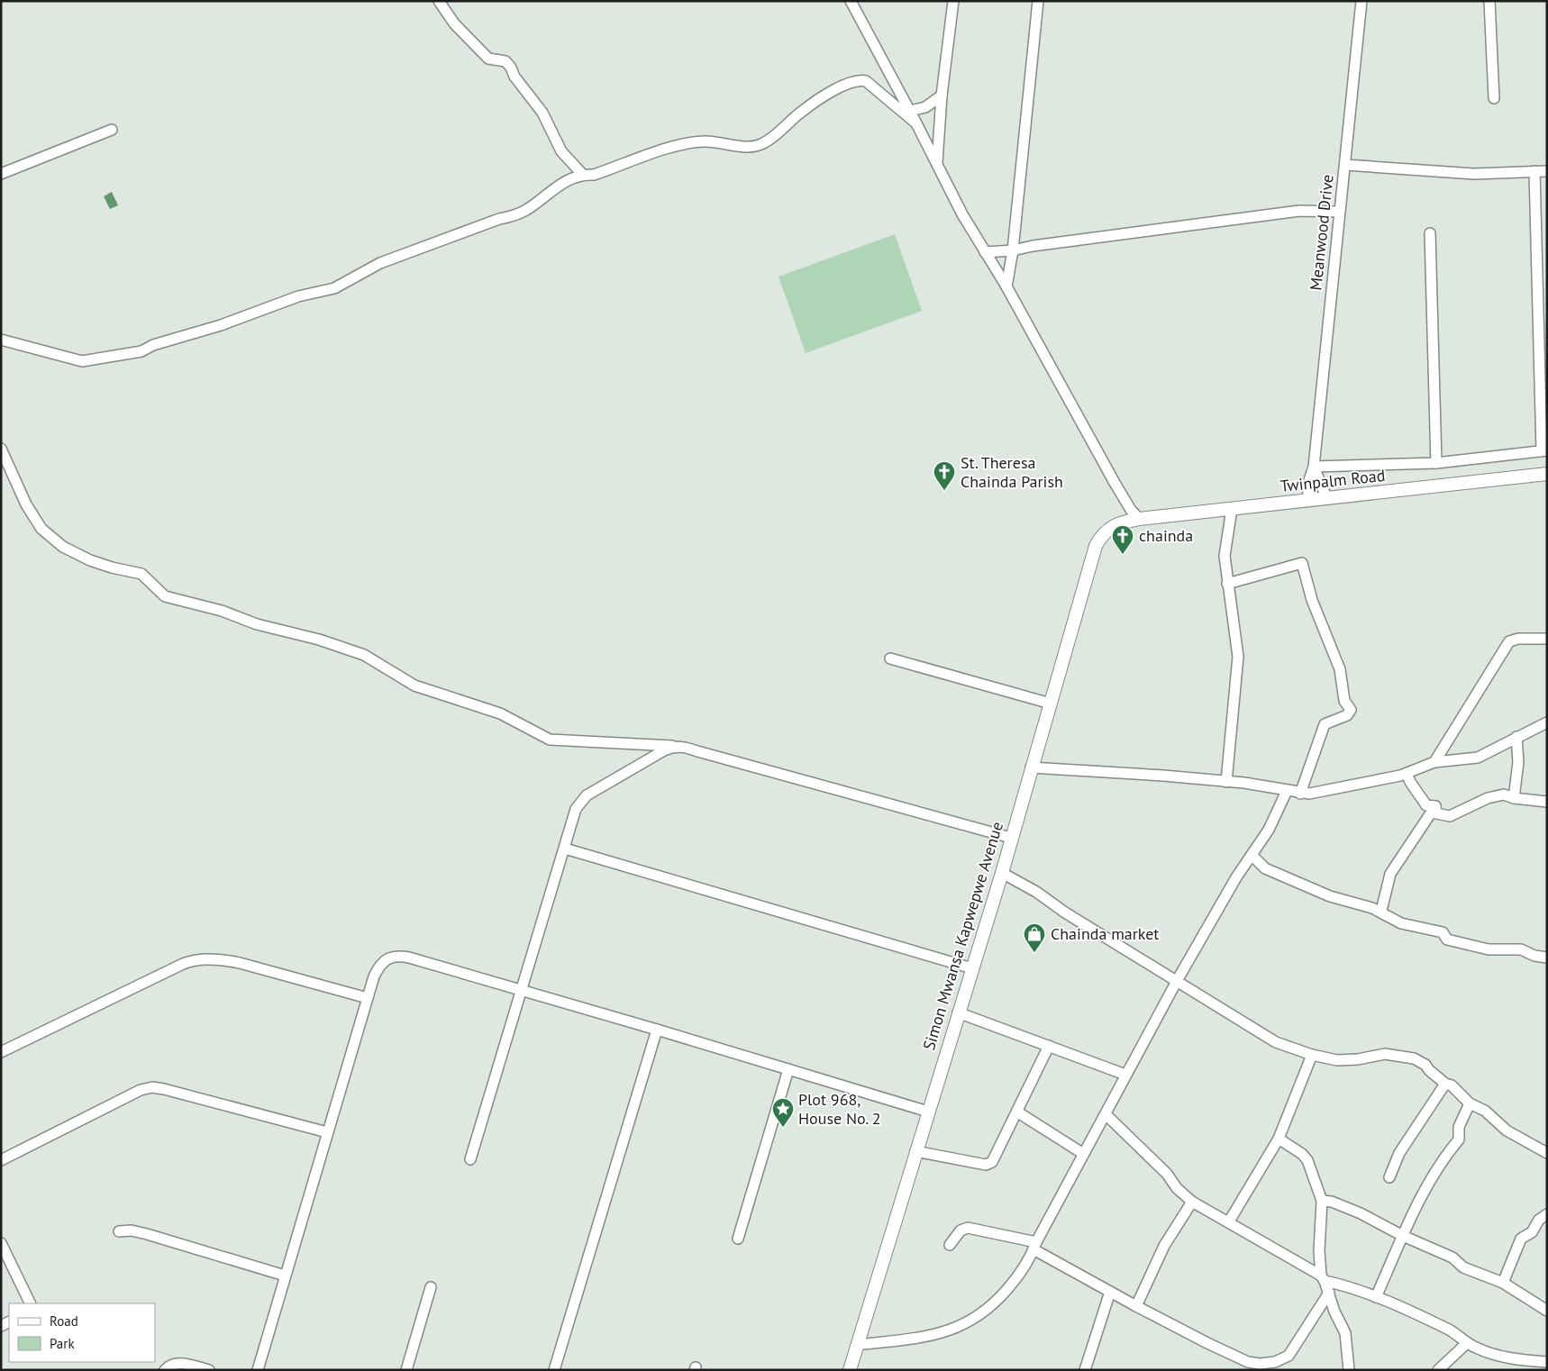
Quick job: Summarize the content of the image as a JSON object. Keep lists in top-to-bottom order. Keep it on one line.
{"streets":{"main road":["Twinpalm Road","Simon Mwansa Kapwepwe Avenue"],"street":["Meanwood Drive"]},"crossings":[["Meanwood Drive","Twinpalm Road"],["Twinpalm Road","Simon Mwansa Kapwepwe Avenue"]],"places":{"church":["St. Theresa Chainda Parish","chainda"],"shop":["Chainda market"],"place":["Plot 968, House No. 2"]},"legend":["Road","Park"]}
